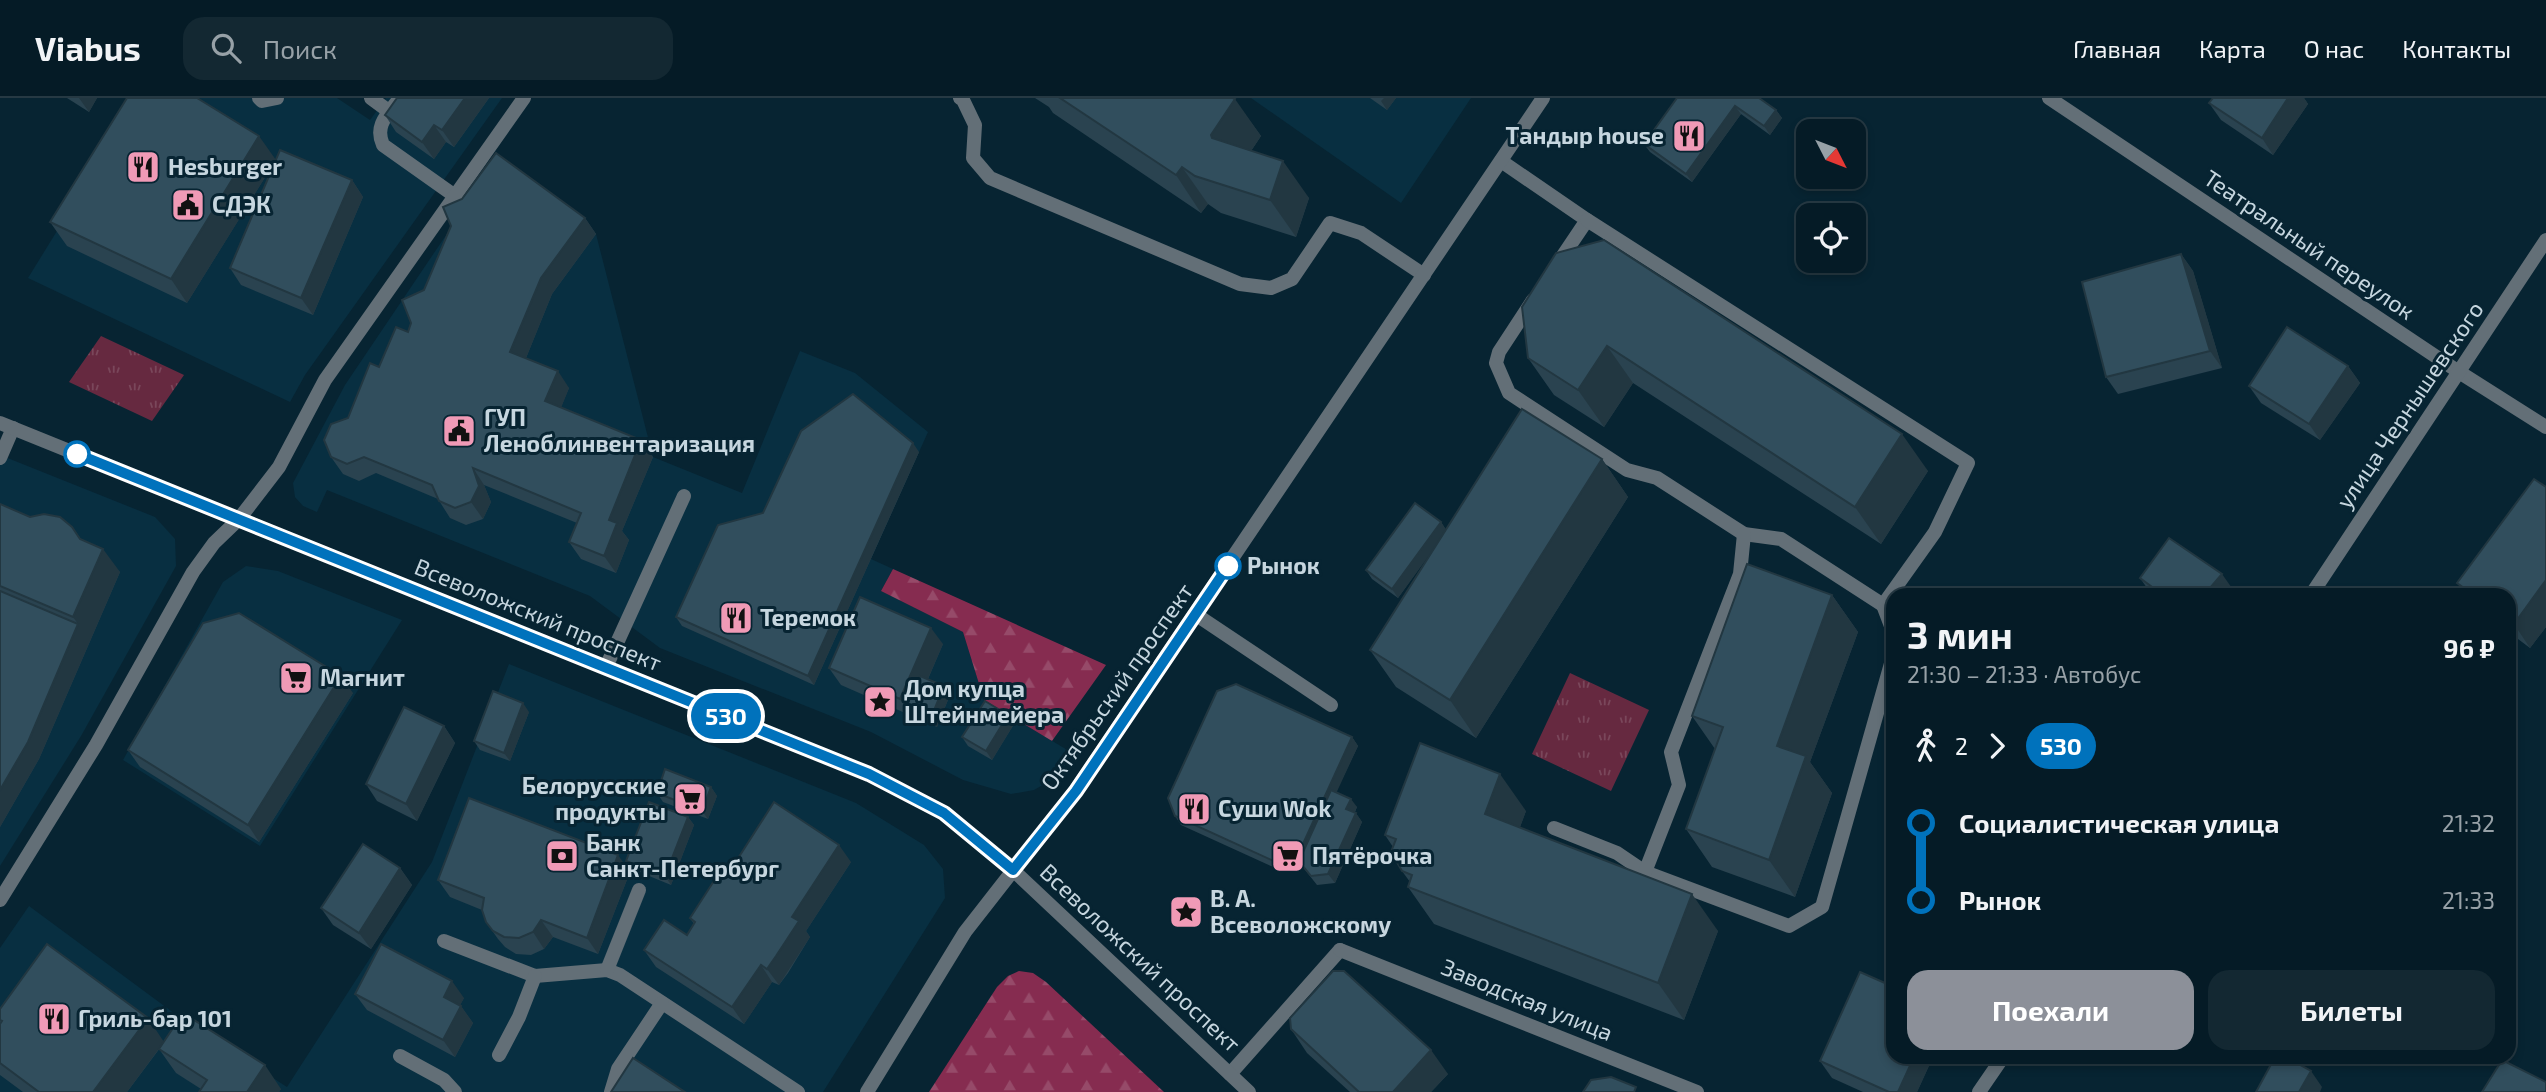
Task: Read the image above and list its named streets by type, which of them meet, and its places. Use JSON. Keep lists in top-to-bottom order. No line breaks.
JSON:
{"streets":{"street":["Театральный переулок","улица Чернышевского","Всеволожский проспект","Октябрьский проспект","Заводская улица"]},"crossings":[["Театральный переулок","улица Чернышевского"],["Всеволожский проспект","Октябрьский проспект"],["Всеволожский проспект","Заводская улица"]],"places":{"restaurant":["Тандыр house","Hesburger","Теремок","Суши Wok","Гриль-бар 101"],"public building":["СДЭК","ГУП Леноблинвентаризация"],"other":["Рынок"],"supermarket":["Магнит","Белорусские продукты","Пятёрочка"],"place":["Дом купца Штейнмейера","В. А. Всеволожскому"],"bank":["Банк Санкт-Петербург"]},"lines":["bus line 530"],"north":"bottom right","page":{"header":"Viabus","search":"Поиск","nav":["Главная","Карта","О нас","Контакты"],"on_map":"530","heading":["3 мин","21:30 – 21:33 · Автобус","96 ₽"],"legs":["2","530"],"list":[{"name":"Социалистическая улица","value":"21:32"},{"name":"Рынок","value":"21:33"}],"buttons":["Поехали","Билеты"]}}
